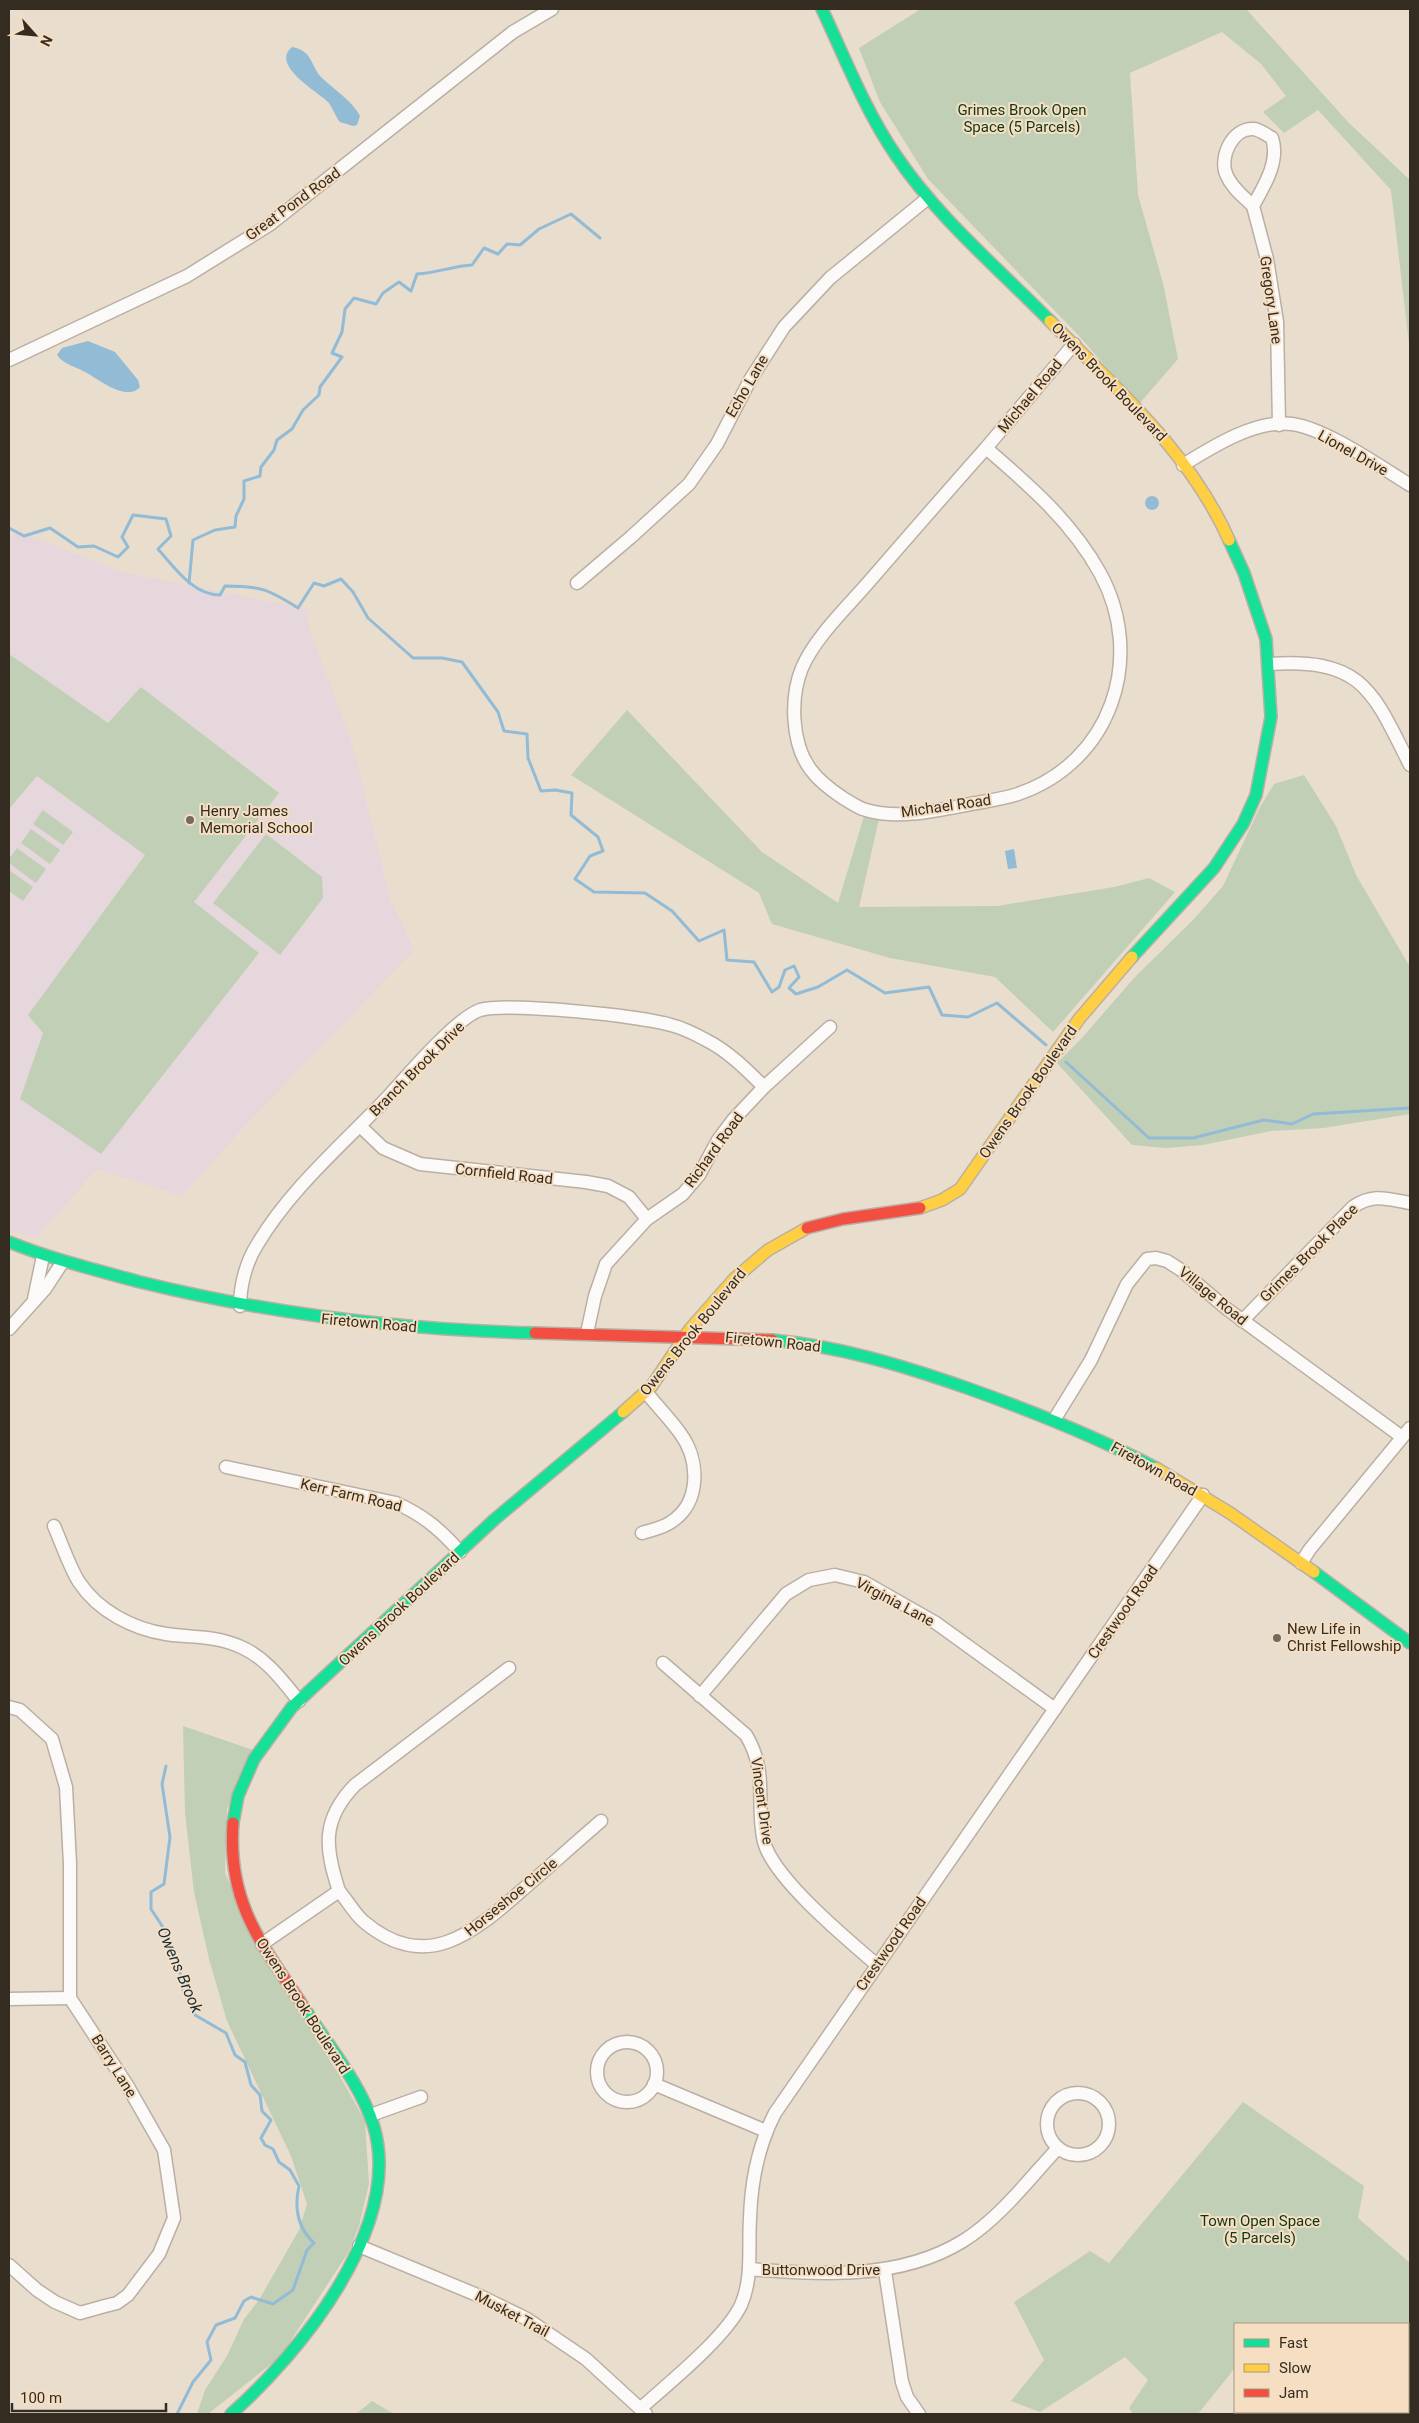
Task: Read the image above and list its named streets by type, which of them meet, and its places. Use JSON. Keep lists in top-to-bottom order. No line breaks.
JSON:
{"streets":{"street":["Great Pond Road","Gregory Lane","Owens Brook Boulevard","Echo Lane","Michael Road","Lionel Drive","Branch Brook Drive","Richard Road","Cornfield Road","Grimes Brook Place","Village Road","Firetown Road","Kerr Farm Road","Virginia Lane","Crestwood Road","Vincent Drive","Horseshoe Circle","Barry Lane","Buttonwood Drive","Musket Trail"]},"crossings":[["Gregory Lane","Lionel Drive"],["Owens Brook Boulevard","Echo Lane"],["Owens Brook Boulevard","Michael Road"],["Owens Brook Boulevard","Lionel Drive"],["Owens Brook Boulevard","Firetown Road"],["Owens Brook Boulevard","Kerr Farm Road"],["Owens Brook Boulevard","Musket Trail"],["Branch Brook Drive","Richard Road"],["Branch Brook Drive","Cornfield Road"],["Branch Brook Drive","Firetown Road"],["Richard Road","Cornfield Road"],["Richard Road","Firetown Road"],["Grimes Brook Place","Village Road"],["Village Road","Firetown Road"],["Firetown Road","Crestwood Road"],["Virginia Lane","Crestwood Road"],["Virginia Lane","Vincent Drive"],["Crestwood Road","Vincent Drive"],["Crestwood Road","Buttonwood Drive"],["Crestwood Road","Musket Trail"]],"water":["Owens Brook"],"parks":["Grimes Brook Open Space (5 Parcels)","Town Open Space (5 Parcels)"],"places":["Henry James Memorial School","New Life in Christ Fellowship"],"legend":["Fast","Slow","Jam"],"scale_bar":"100 m","north":"bottom right"}
